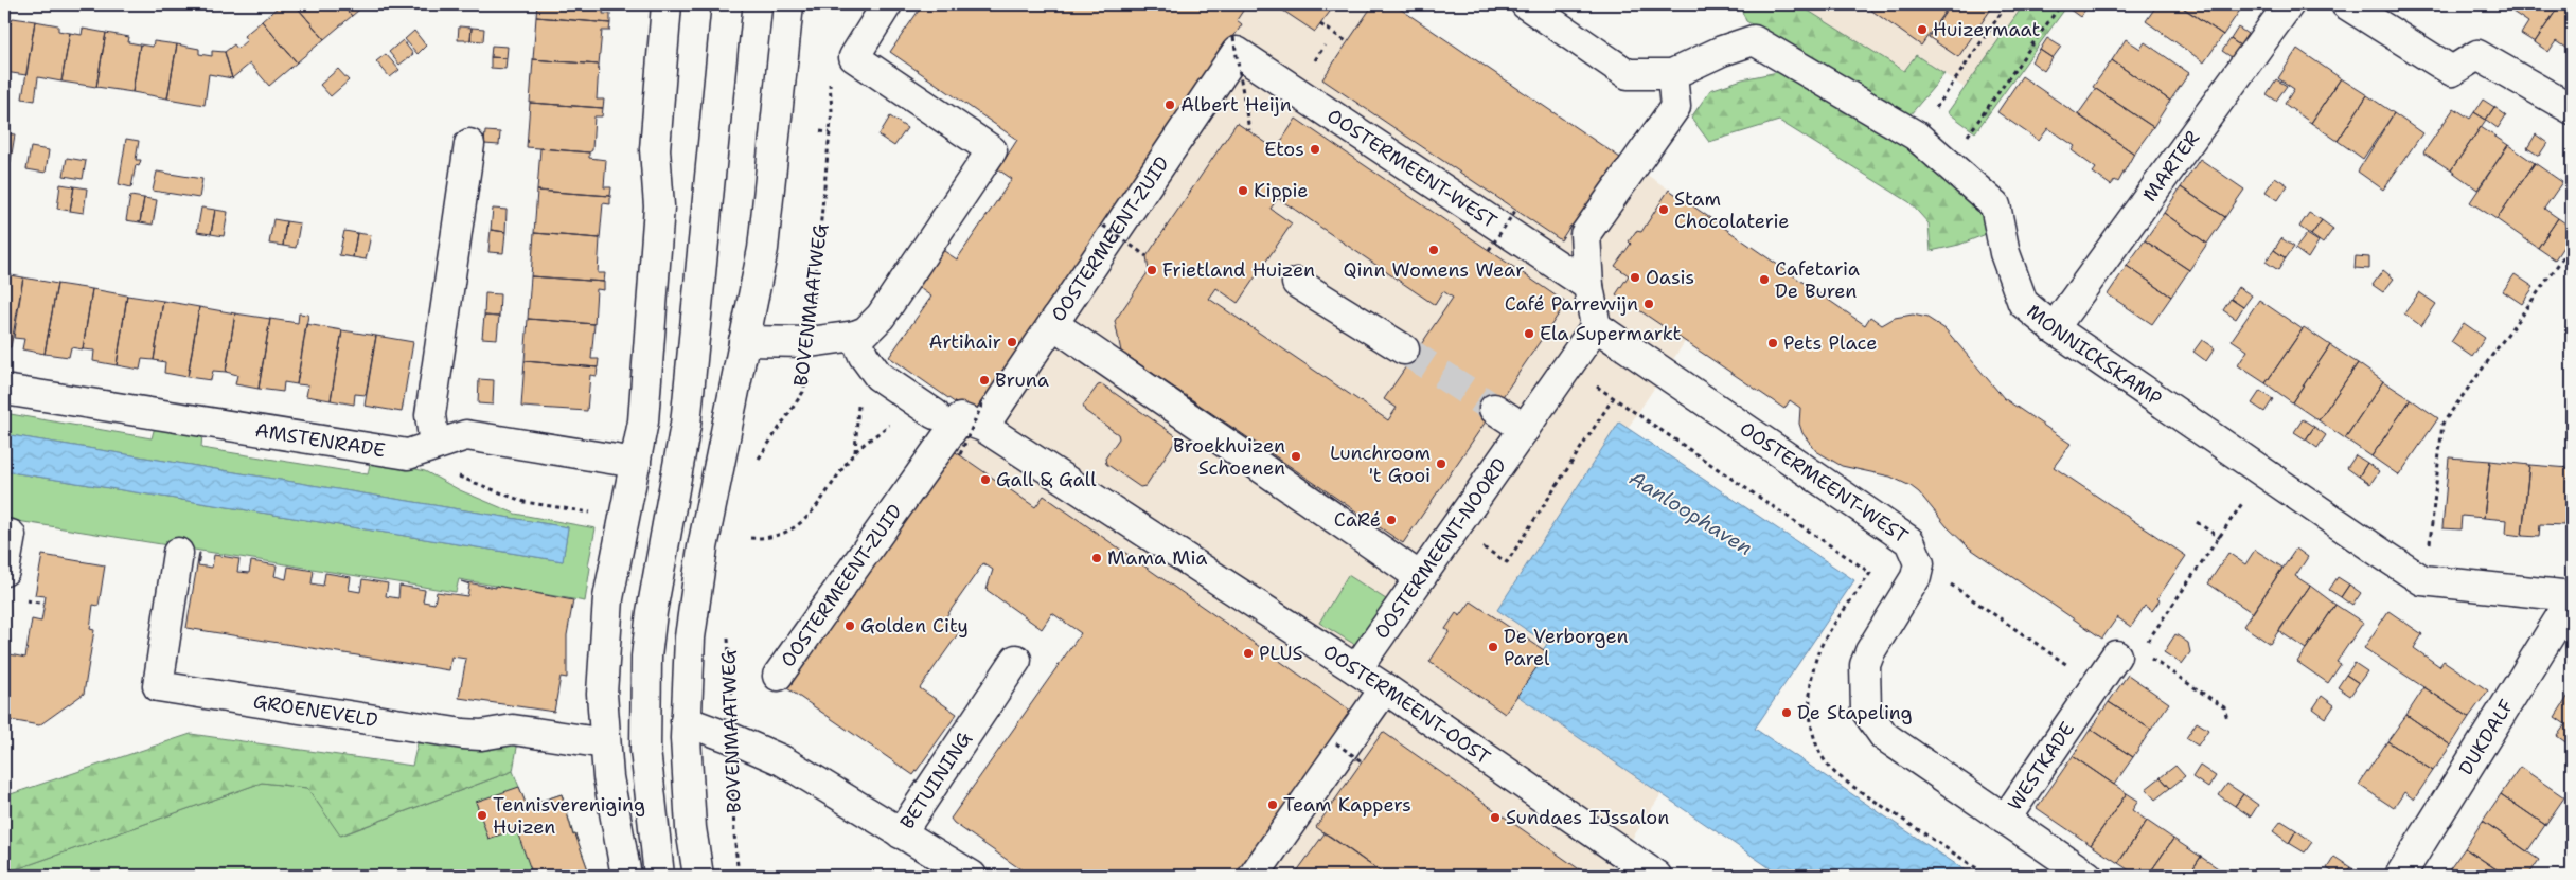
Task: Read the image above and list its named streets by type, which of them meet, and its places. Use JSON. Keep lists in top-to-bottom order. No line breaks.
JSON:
{"streets":{"street":["MARTER","OOSTERMEENT-WEST","OOSTERMEENT-ZUID","MONNICKSKAMP","AMSTENRADE","OOSTERMEENT-NOORD","OOSTERMEENT-OOST","GROENEVELD","DUKDALF","WESTKADE","BETUINING"],"path":["BOVENMAATWEG"]},"crossings":[["MARTER","MONNICKSKAMP"],["OOSTERMEENT-WEST","OOSTERMEENT-ZUID"],["OOSTERMEENT-WEST","OOSTERMEENT-NOORD"],["OOSTERMEENT-WEST","WESTKADE"],["OOSTERMEENT-ZUID","OOSTERMEENT-OOST"],["MONNICKSKAMP","DUKDALF"],["OOSTERMEENT-NOORD","OOSTERMEENT-OOST"]],"water":["Aanloophaven"],"places":["Huizermaat","Albert Heijn","Etos","Kippie","Stam Chocolaterie","Qinn Womens Wear","Frietland Huizen","Oasis","Cafetaria De Buren","Café Parrewijn","Ela Supermarkt","Artihair","Pets Place","Bruna","Broekhuizen Schoenen","Lunchroom 't Gooi","Gall & Gall","CaRé","Mama Mia","Golden City","De Verborgen Parel","PLUS","De Stapeling","Team Kappers","Tennisvereniging Huizen","Sundaes IJssalon"]}
